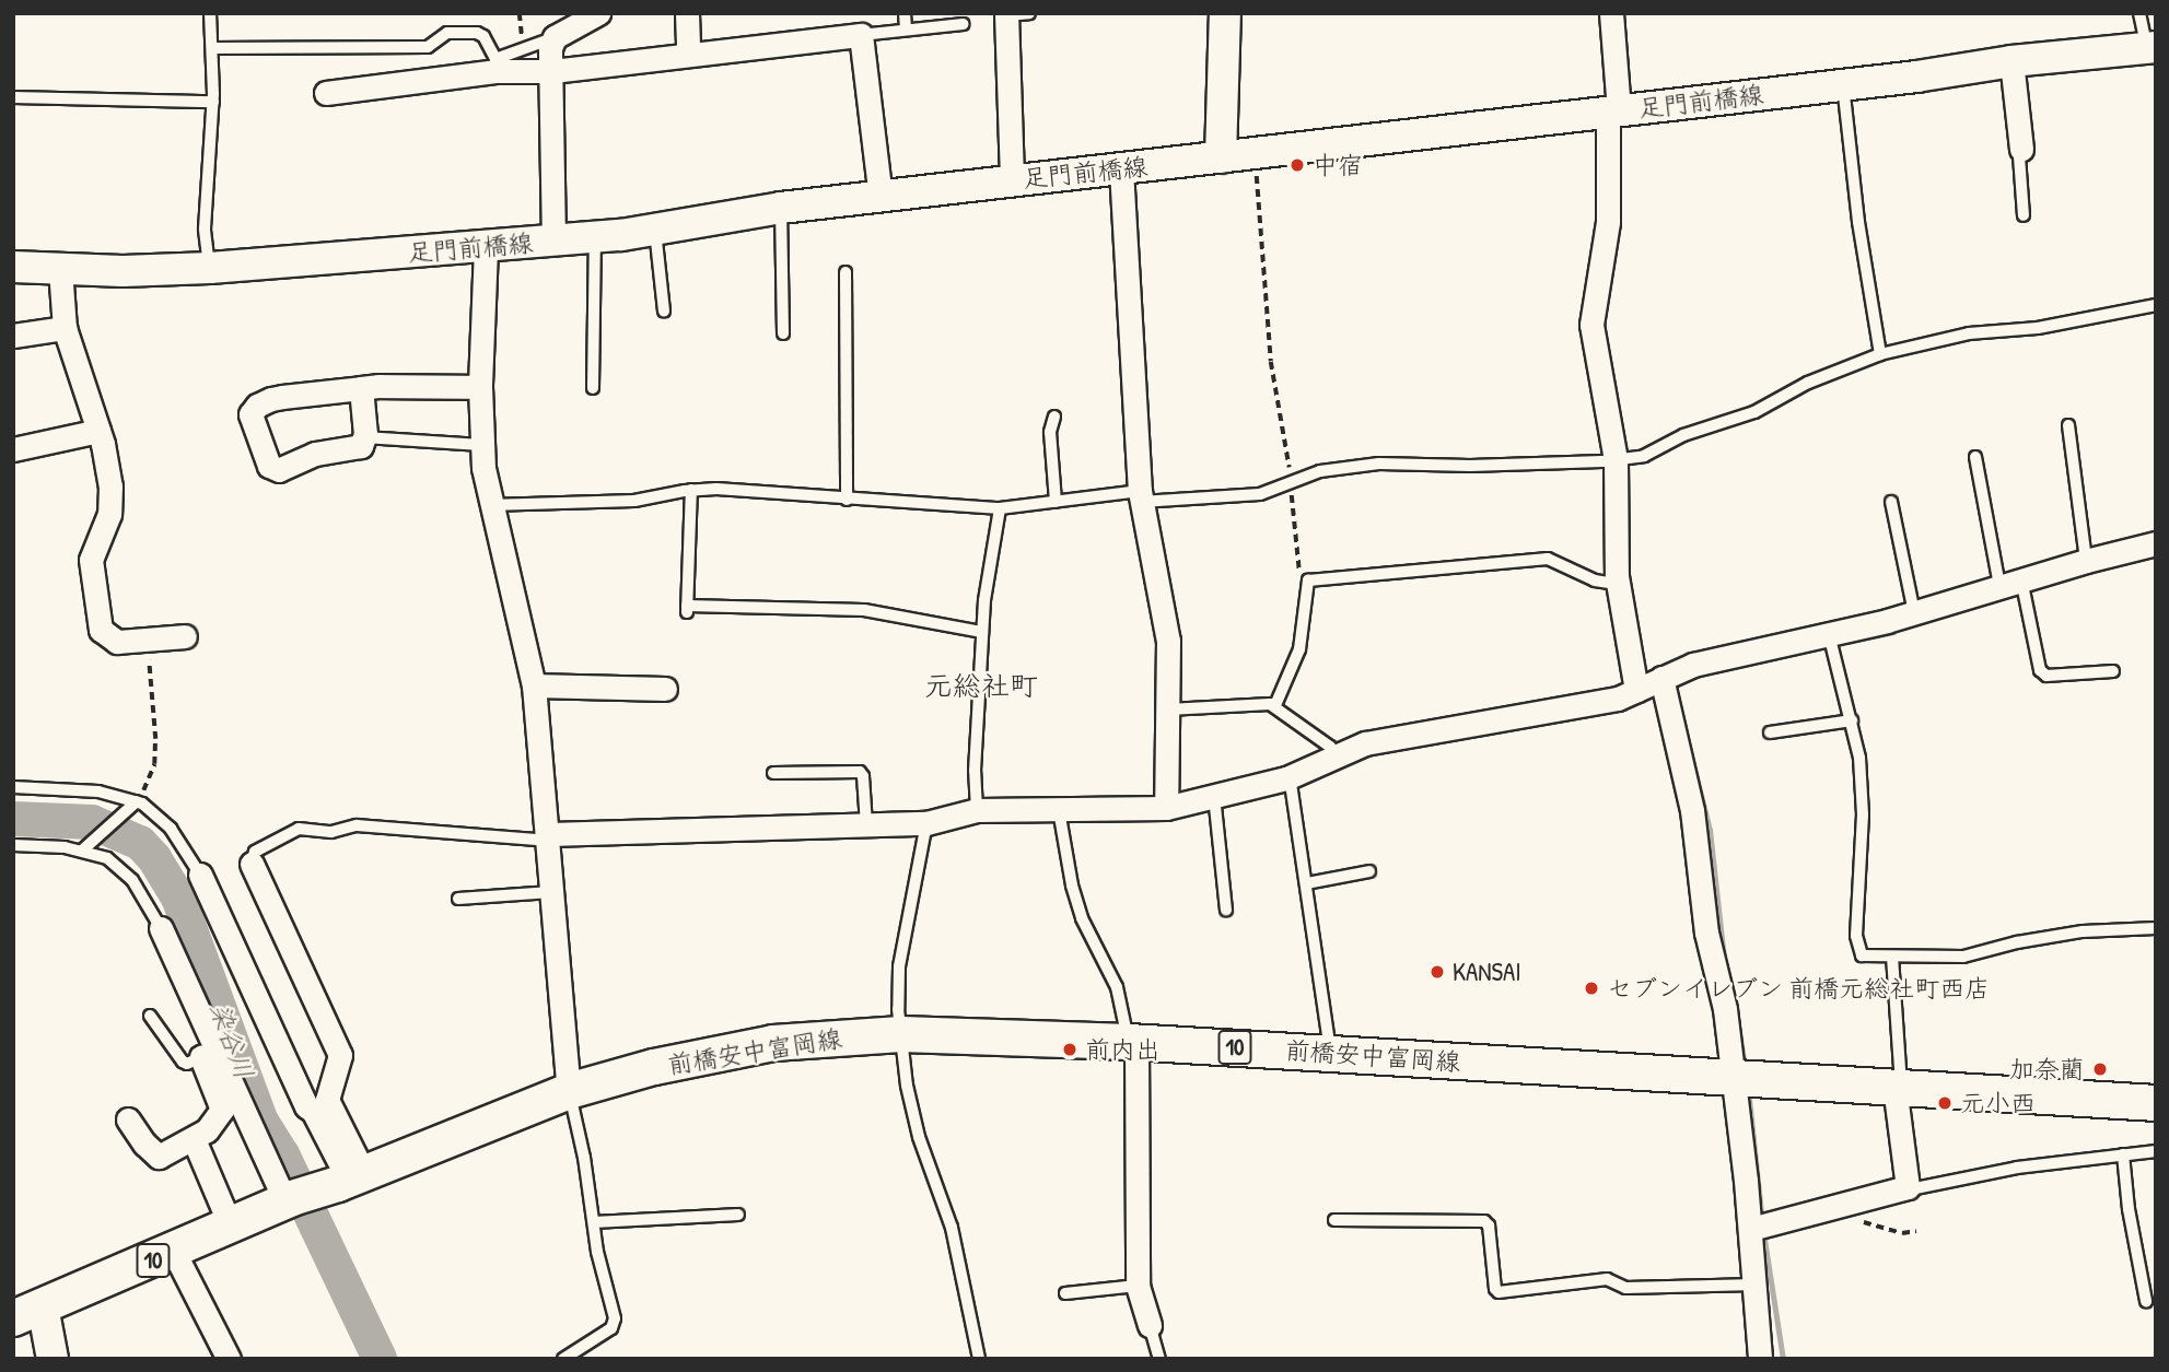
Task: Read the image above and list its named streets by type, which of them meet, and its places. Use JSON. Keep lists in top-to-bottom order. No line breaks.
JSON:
{"streets":{"main road":["足門前橋線","10","前橋安中富岡線"]},"crossings":[["10","前橋安中富岡線"]],"districts":["元総社町"],"water":["染谷川"],"places":["中宿","KANSAI","セブンイレブン 前橋元総社町西店","前内出","加奈藺","元小西"]}
